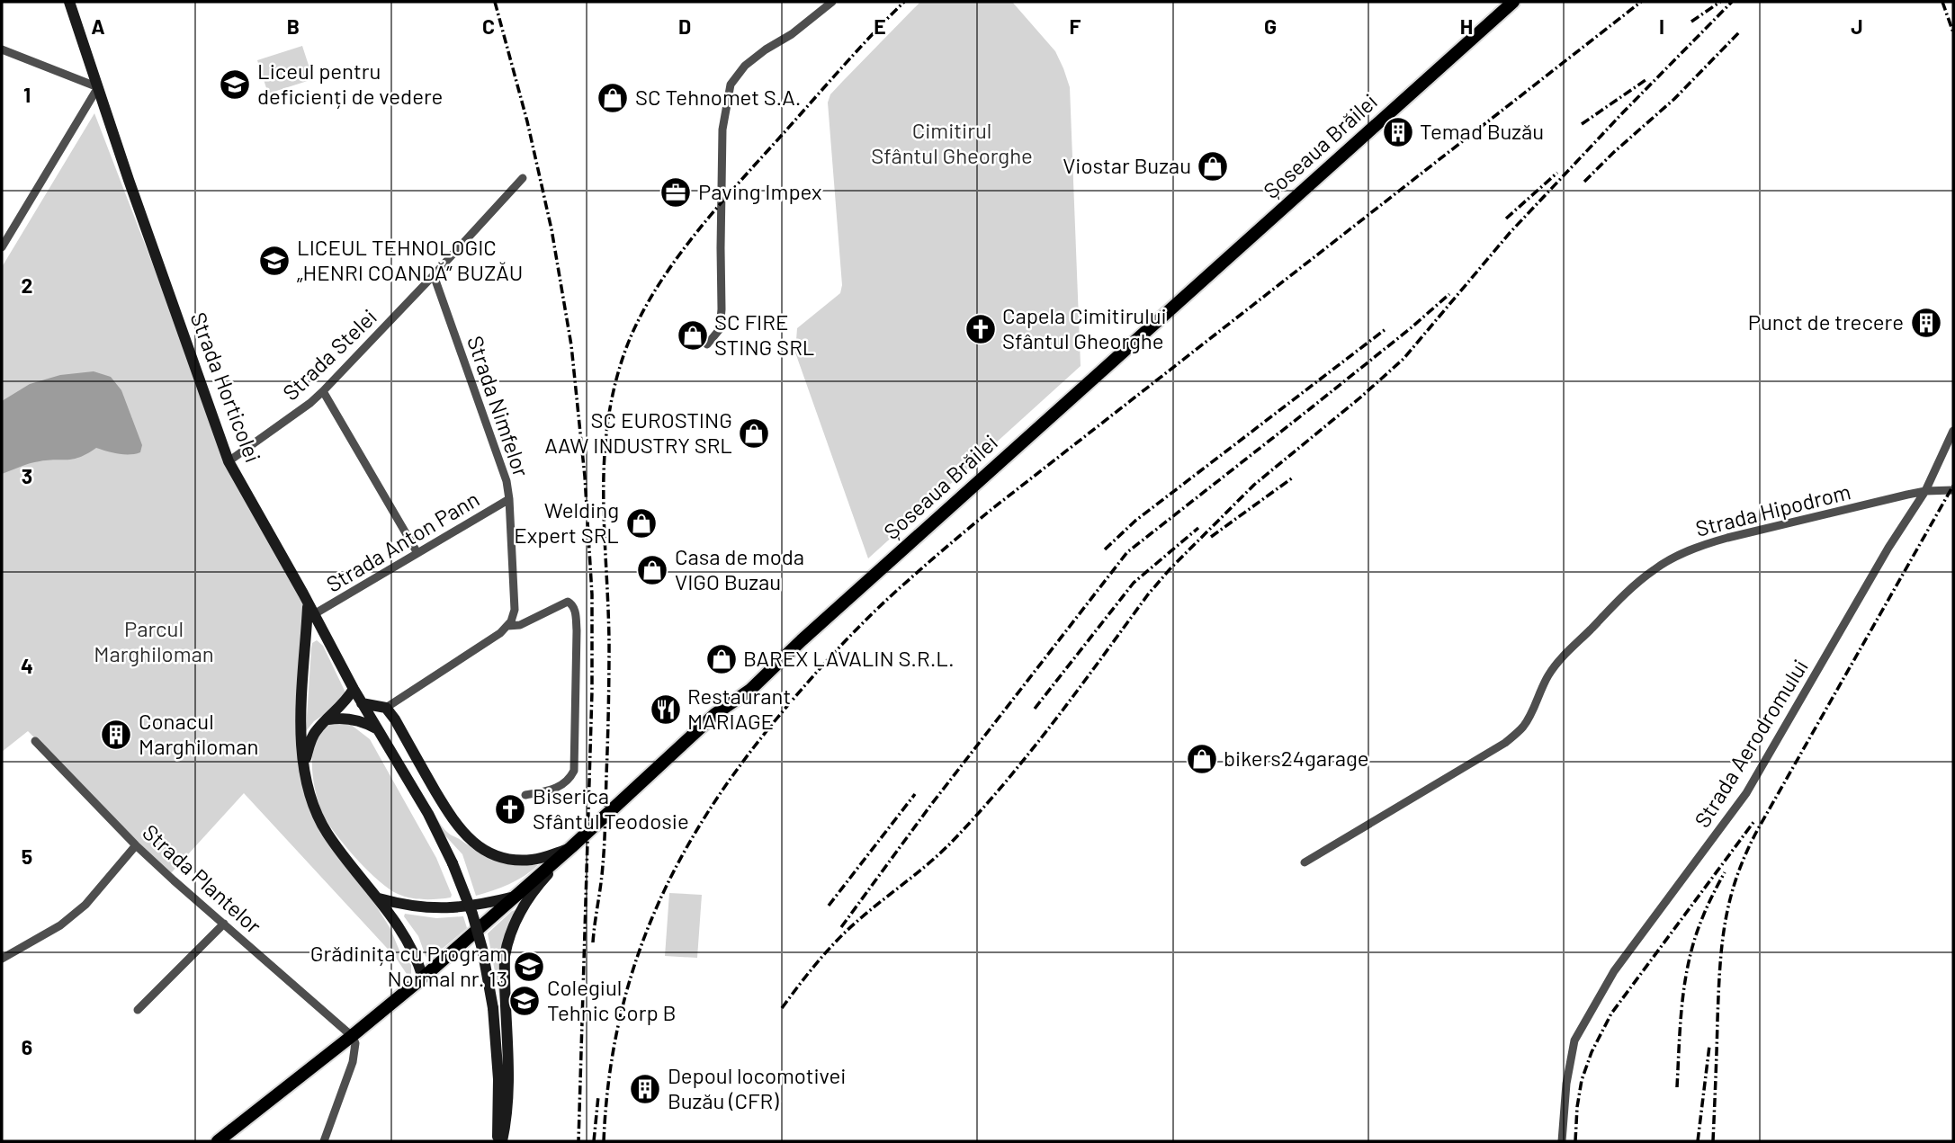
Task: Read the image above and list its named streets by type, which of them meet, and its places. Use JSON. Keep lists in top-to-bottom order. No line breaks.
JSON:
{"streets":{"main road":["Șoseaua Brăilei","Strada Horticolei"],"street":["Strada Stelei","Strada Nimfelor","Strada Hipodrom","Strada Anton Pann","Strada Aerodromului","Strada Plantelor"]},"crossings":[["Șoseaua Brăilei","Strada Plantelor"],["Strada Stelei","Strada Horticolei"],["Strada Stelei","Strada Nimfelor"],["Strada Horticolei","Strada Anton Pann"],["Strada Nimfelor","Strada Anton Pann"],["Strada Hipodrom","Strada Aerodromului"]],"parks":["Cimitirul Sfântul Gheorghe","Parcul Marghiloman"],"places":{"school or university":["Liceul pentru deficienți de vedere","LICEUL TEHNOLOGIC „HENRI COANDĂ” BUZĂU","Grădinița cu Program Normal nr. 13","Colegiul Tehnic Corp B"],"shop":["SC Tehnomet S.A.","Viostar Buzau","SC FIRE STING SRL","SC EUROSTING AAW INDUSTRY SRL","Welding Expert SRL","Casa de moda VIGO Buzau","BAREX LAVALIN S.R.L.","bikers24garage"],"building":["Temad Buzău","Punct de trecere","Conacul Marghiloman","Depoul locomotivei Buzău (CFR)"],"office":["Paving Impex"],"church":["Capela Cimitirului Sfântul Gheorghe","Biserica Sfântul Teodosie"],"restaurant":["Restaurant MARIAGE"]},"grid":{"columns":["A","B","C","D","E","F","G","H","I","J"],"rows":["1","2","3","4","5","6"]}}
